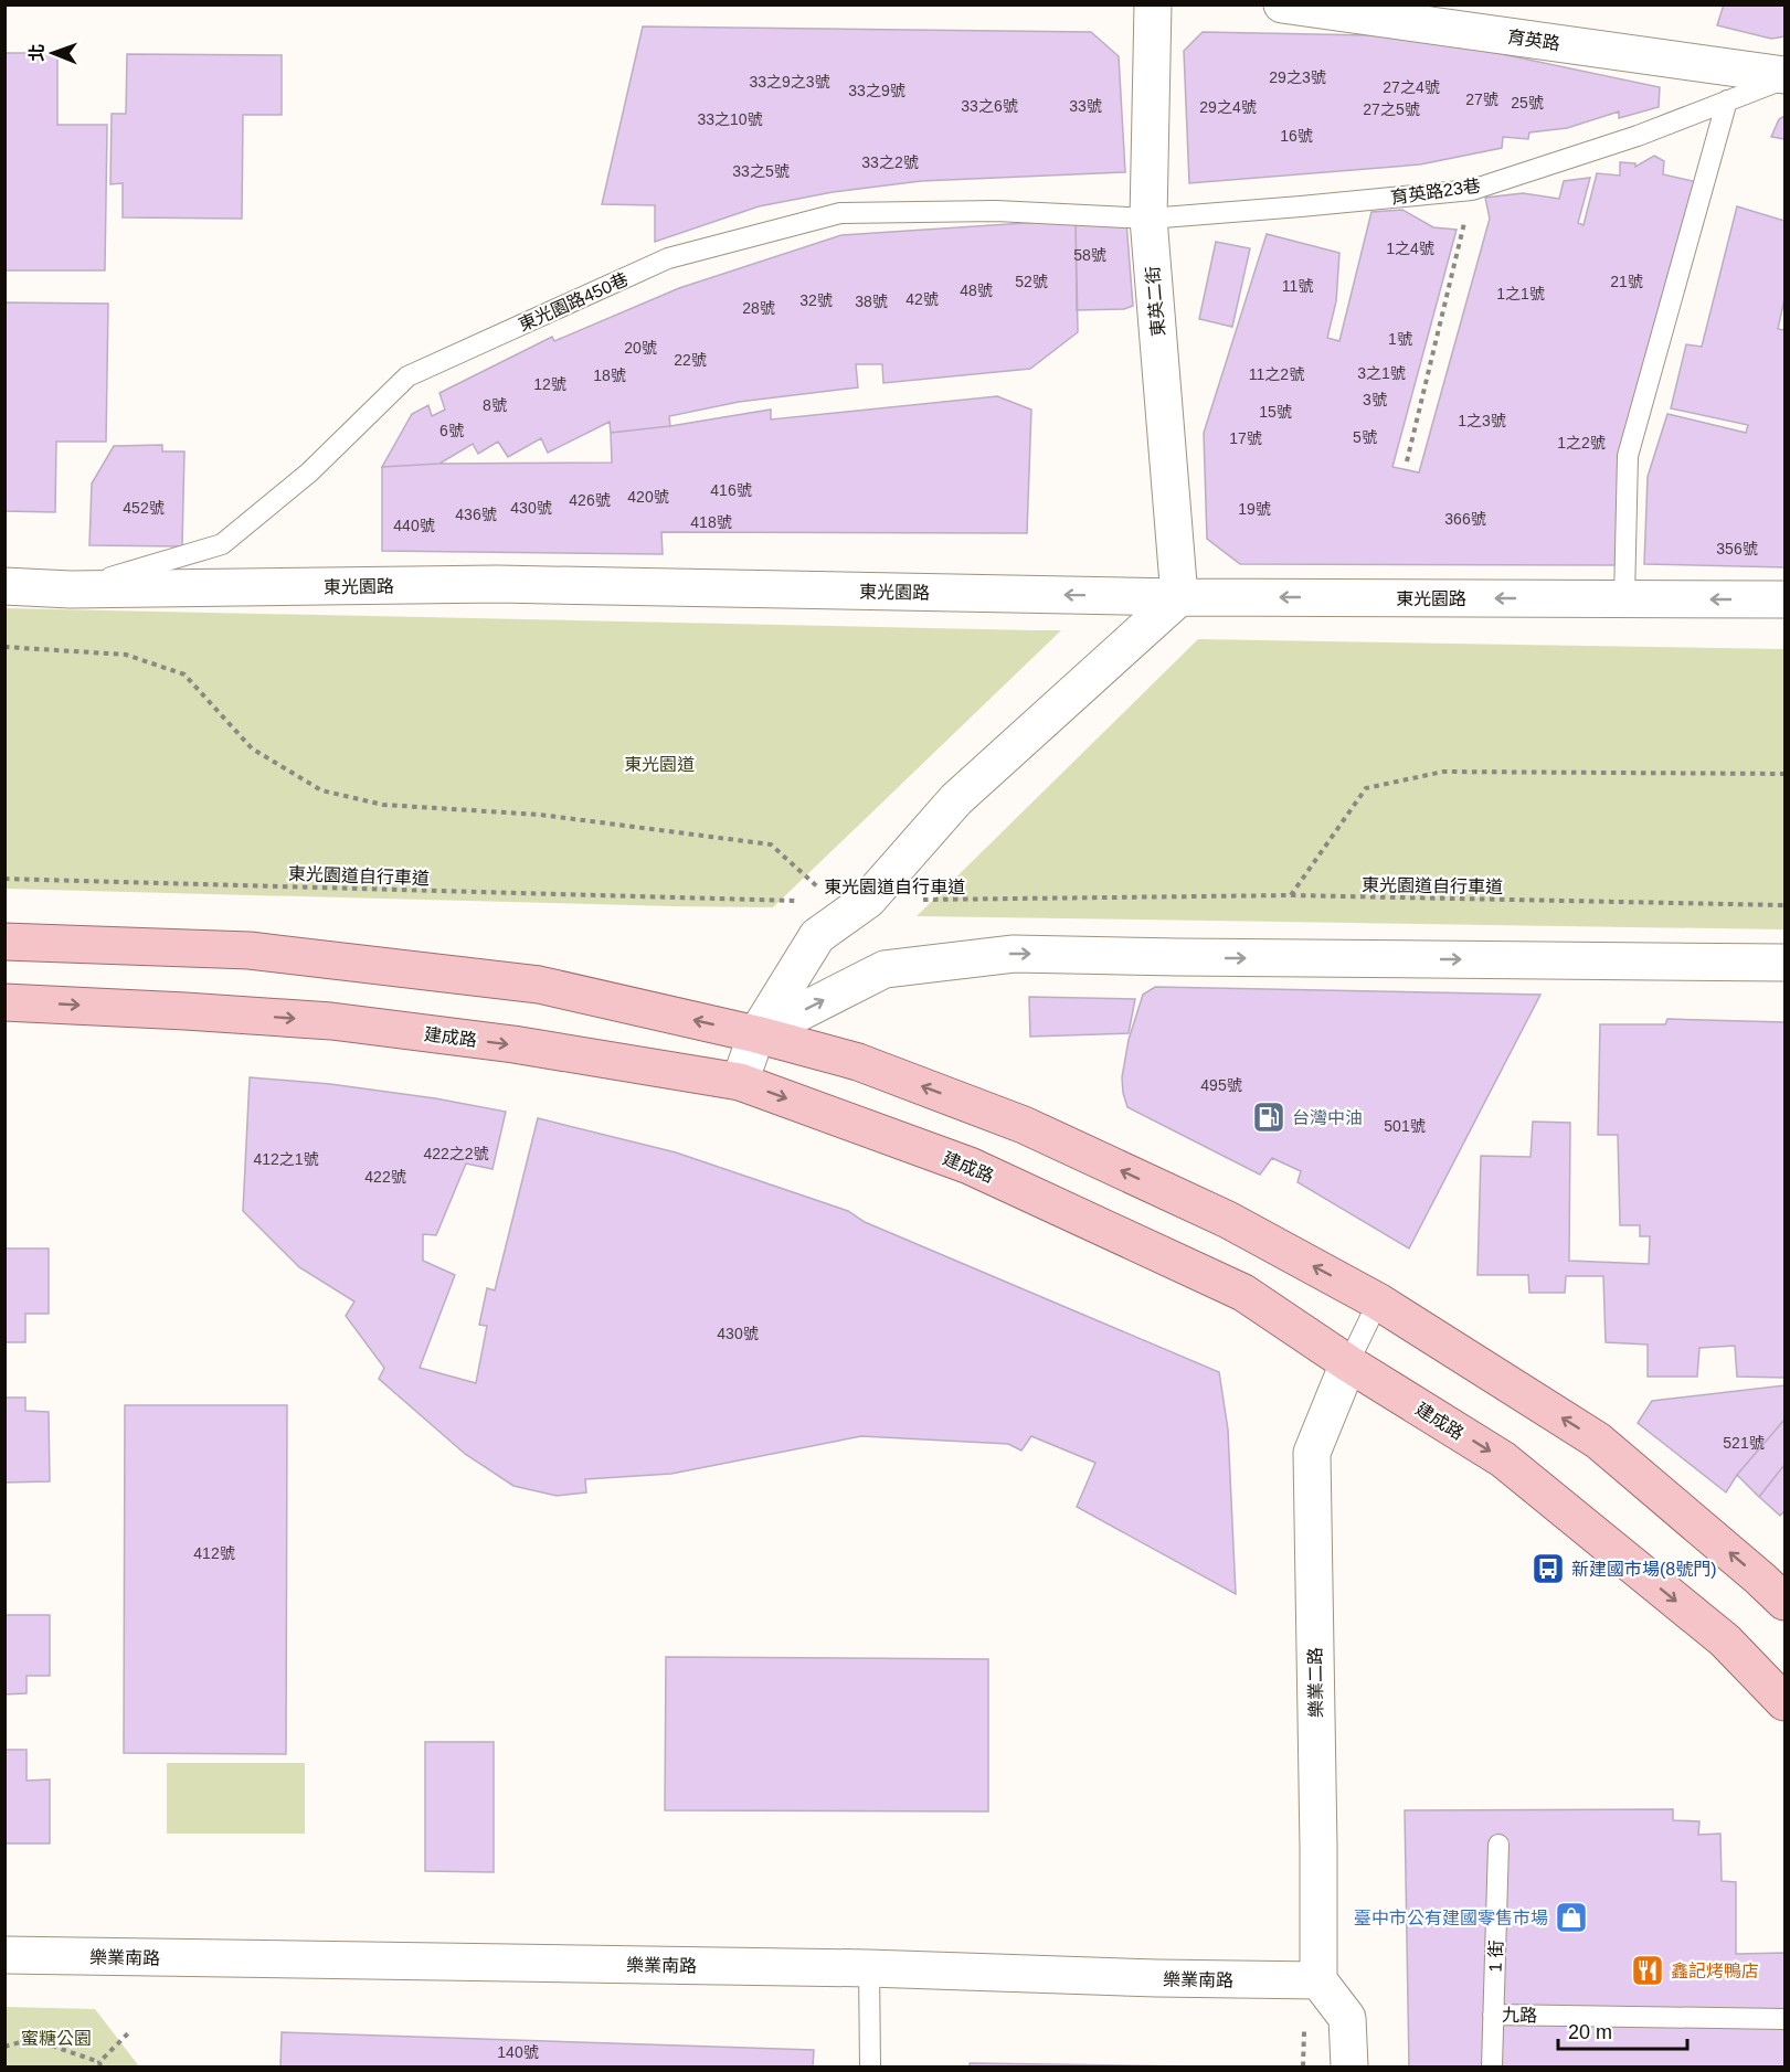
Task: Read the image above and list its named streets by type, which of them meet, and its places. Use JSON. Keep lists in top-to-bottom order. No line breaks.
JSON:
{"streets":{"main road":["建成路"],"street":["育英路","東英二街","東光園路","樂業二路","樂業南路"],"lane":["育英路23巷","東光園路450巷","1 街","九路"],"path":["東光園道自行車道"]},"crossings":[["育英路","育英路23巷"],["育英路23巷","東光園路450巷"],["育英路23巷","東英二街"],["東光園路450巷","東英二街"],["東光園路450巷","東光園路"],["東英二街","東光園路"],["建成路","樂業二路"],["樂業二路","樂業南路"],["1 街","九路"]],"one_way":["東光園路"],"parks":["東光園道","蜜糖公園"],"places":{"fuel station":["台灣中油"],"bus stop":["新建國市場(8號門)"],"shop":["臺中市公有建國零售市場"],"restaurant":["鑫記烤鴨店"]},"house_numbers":["29之3號","33之9之3號","27之4號","33之9號","27號","25號","33之6號","33號","29之4號","27之5號","33之10號","16號","33之2號","33之5號","1之4號","58號","52號","21號","11號","48號","1之1號","42號","32號","38號","28號","1號","20號","22號","3之1號","11之2號","18號","12號","3號","8號","15號","1之3號","6號","5號","17號","1之2號","416號","420號","426號","452號","430號","19號","436號","366號","418號","440號","356號","495號","501號","422之2號","412之1號","422號","430號","521號","412號","140號"],"scale_bar":"20 m","north":"left"}
